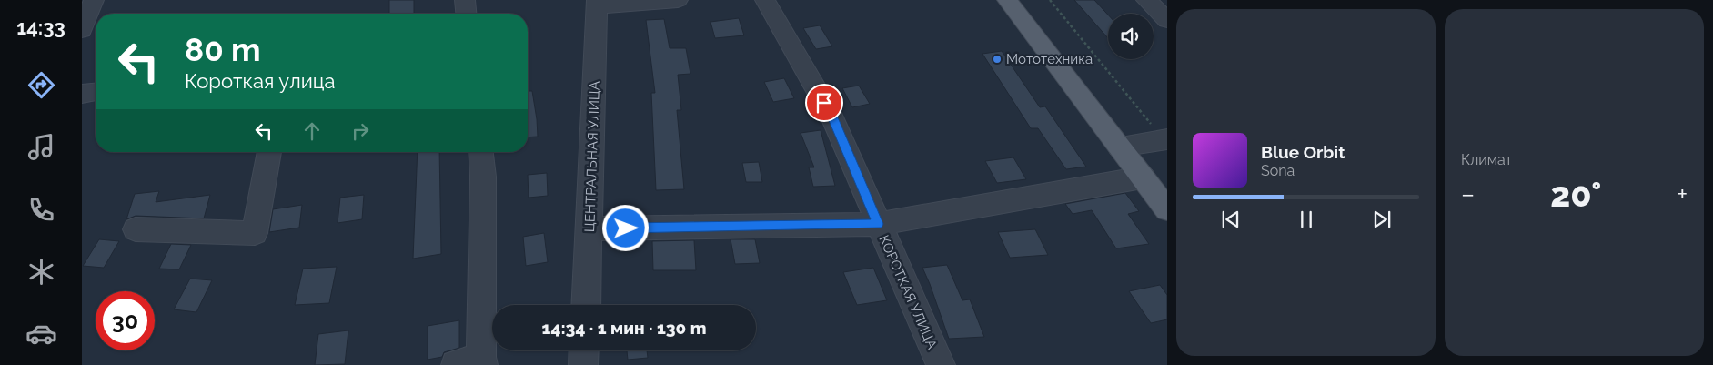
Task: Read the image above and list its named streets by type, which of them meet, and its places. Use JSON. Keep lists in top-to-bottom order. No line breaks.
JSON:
{"streets":{"street":["ЦЕНТРАЛЬНАЯ УЛИЦА","КОРОТКАЯ УЛИЦА"]},"places":["Мототехника"],"page":{"tabs":"14:33","tile":"Климат","turn":["80 m","Короткая улица"],"song":["Blue Orbit","Sona"],"heat":["−","20°","+"],"limit":"30","trip":"14:34 · 1 мин · 130 m"}}
